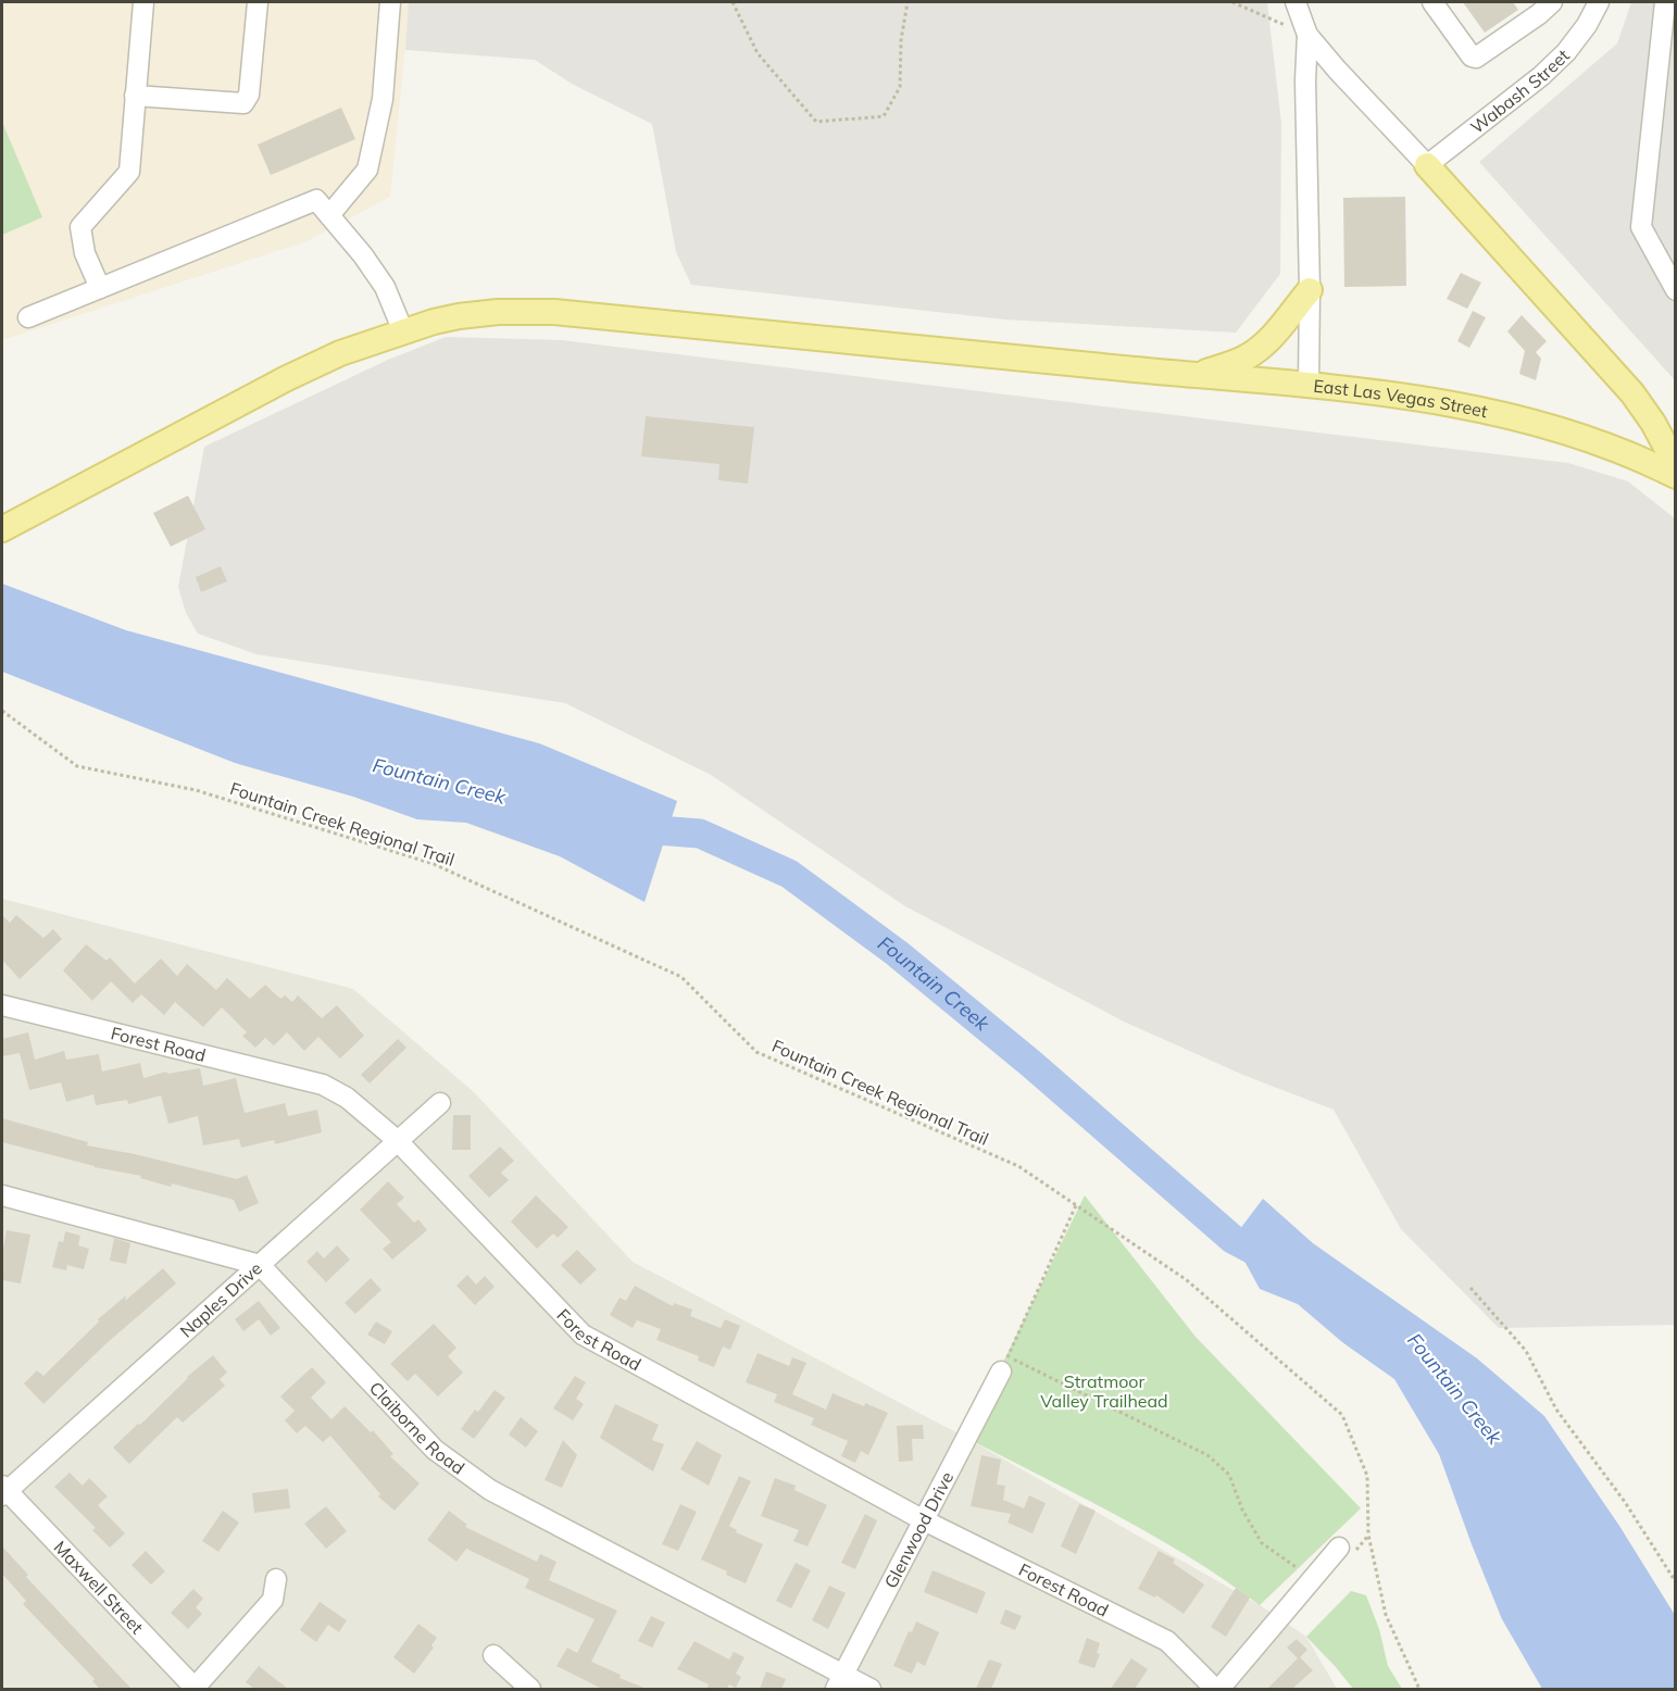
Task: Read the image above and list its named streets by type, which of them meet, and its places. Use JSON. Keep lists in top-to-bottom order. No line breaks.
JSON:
{"streets":{"main road":["East Las Vegas Street"],"street":["Wabash Street","Forest Road","Naples Drive","Claiborne Road","Glenwood Drive","Maxwell Street"],"path":["Fountain Creek Regional Trail"]},"crossings":[["Wabash Street","East Las Vegas Street"],["Forest Road","Naples Drive"],["Forest Road","Glenwood Drive"],["Naples Drive","Claiborne Road"],["Naples Drive","Maxwell Street"],["Claiborne Road","Glenwood Drive"]],"water":["Fountain Creek"],"parks":["Stratmoor Valley Trailhead"]}
